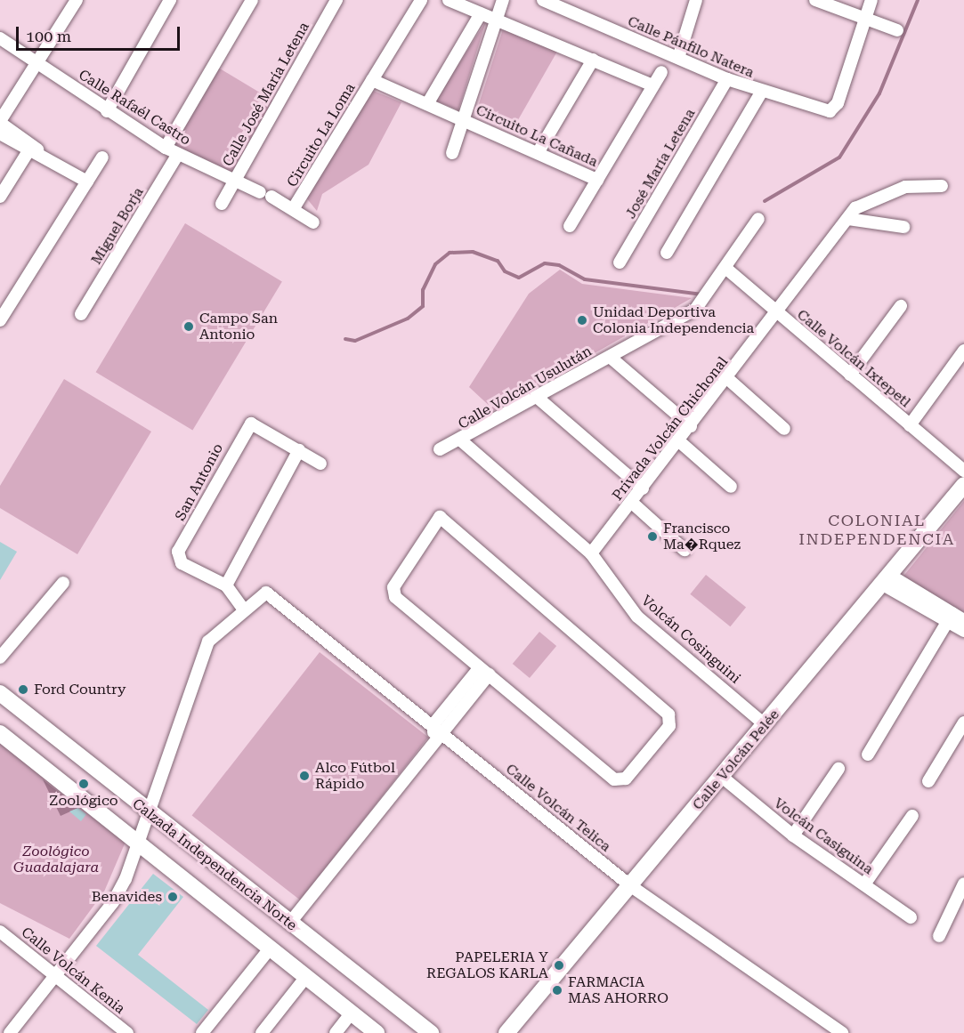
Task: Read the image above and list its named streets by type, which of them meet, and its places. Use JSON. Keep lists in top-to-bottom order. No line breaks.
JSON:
{"streets":{"street":["Calle Pánfilo Natera","Calle José María Letena","Calle Rafaél Castro","Circuito La Loma","Circuito La Cañada","José María Letena","Miguel Borja","Calle Volcán Ixtepetl","Calle Volcán Usulután","Privada Volcán Chichonal","San Antonio","Volcán Cosinguini","Calle Volcán Pelée","Calle Volcán Telica","Volcán Casiguina","Calzada Independencia Norte","Calle Volcán Kenia"]},"crossings":[["Calle Pánfilo Natera","José María Letena"],["Calle José María Letena","Calle Rafaél Castro"],["Calle Rafaél Castro","Circuito La Loma"],["Calle Rafaél Castro","Miguel Borja"],["Circuito La Loma","Circuito La Cañada"],["Calle Volcán Ixtepetl","Calle Volcán Usulután"],["Calle Volcán Ixtepetl","Privada Volcán Chichonal"],["Calle Volcán Usulután","Volcán Cosinguini"],["Privada Volcán Chichonal","Volcán Cosinguini"],["San Antonio","Calle Volcán Telica"],["Volcán Cosinguini","Calle Volcán Pelée"],["Calle Volcán Pelée","Calle Volcán Telica"],["Calle Volcán Pelée","Volcán Casiguina"]],"districts":["COLONIAL INDEPENDENCIA"],"parks":["Zoológico Guadalajara"],"places":["Unidad Deportiva Colonia Independencia","Campo San Antonio","Francisco Ma�Rquez","Ford Country","Alco Fútbol Rápido","Zoológico","Benavides","PAPELERIA Y REGALOS KARLA","FARMACIA MAS AHORRO"],"scale_bar":"100 m"}
